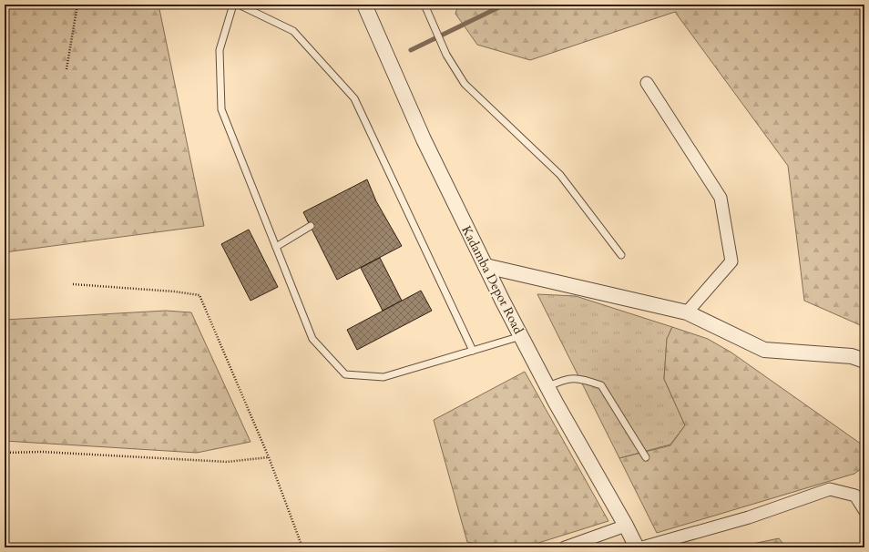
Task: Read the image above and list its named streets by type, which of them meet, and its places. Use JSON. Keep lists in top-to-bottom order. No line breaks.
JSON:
{"streets":{"street":["Kadamba Depot Road"]}}
